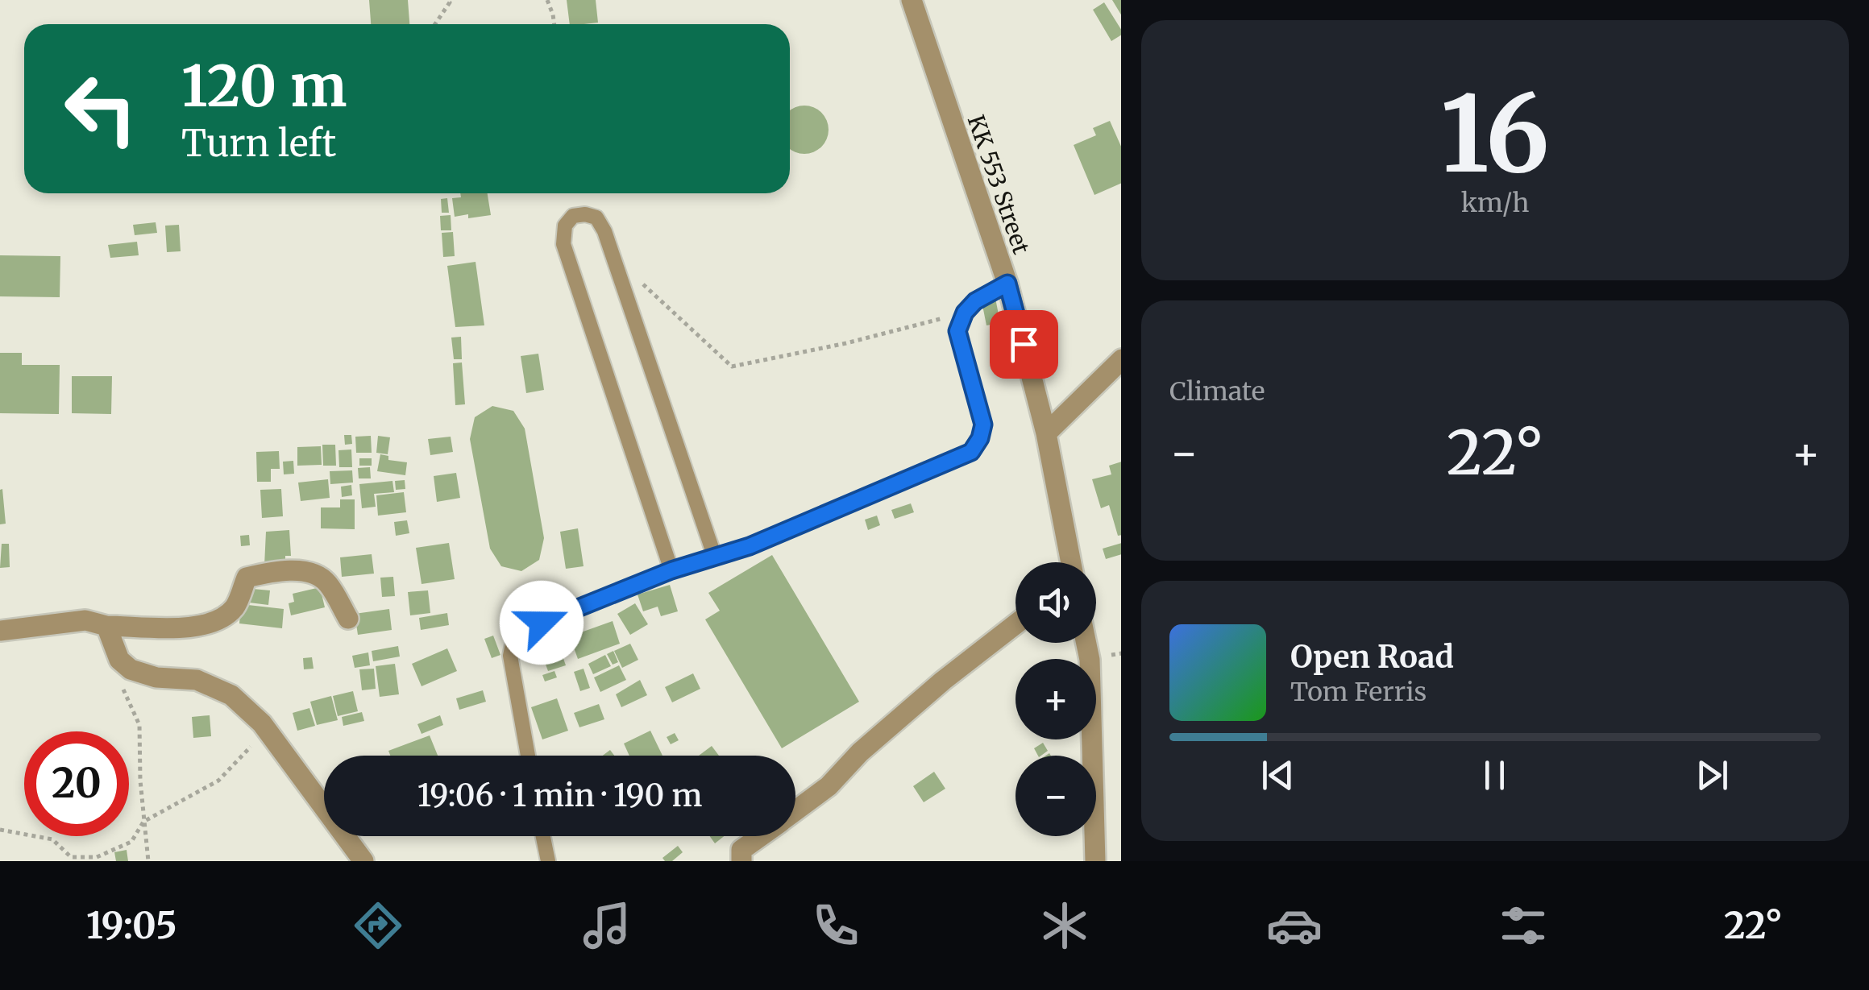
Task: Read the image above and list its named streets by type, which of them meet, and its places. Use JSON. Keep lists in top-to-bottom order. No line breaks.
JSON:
{"streets":{"street":["KK 553 Street"]},"page":{"tile":[["16","km/h"],"Climate"],"turn":["120 m","Turn left"],"heat":["−","22°","+"],"map_buttons":["+","−"],"song":["Open Road","Tom Ferris"],"limit":"20","trip":"19:06 · 1 min · 190 m","tabs":["19:05","22°"]}}
